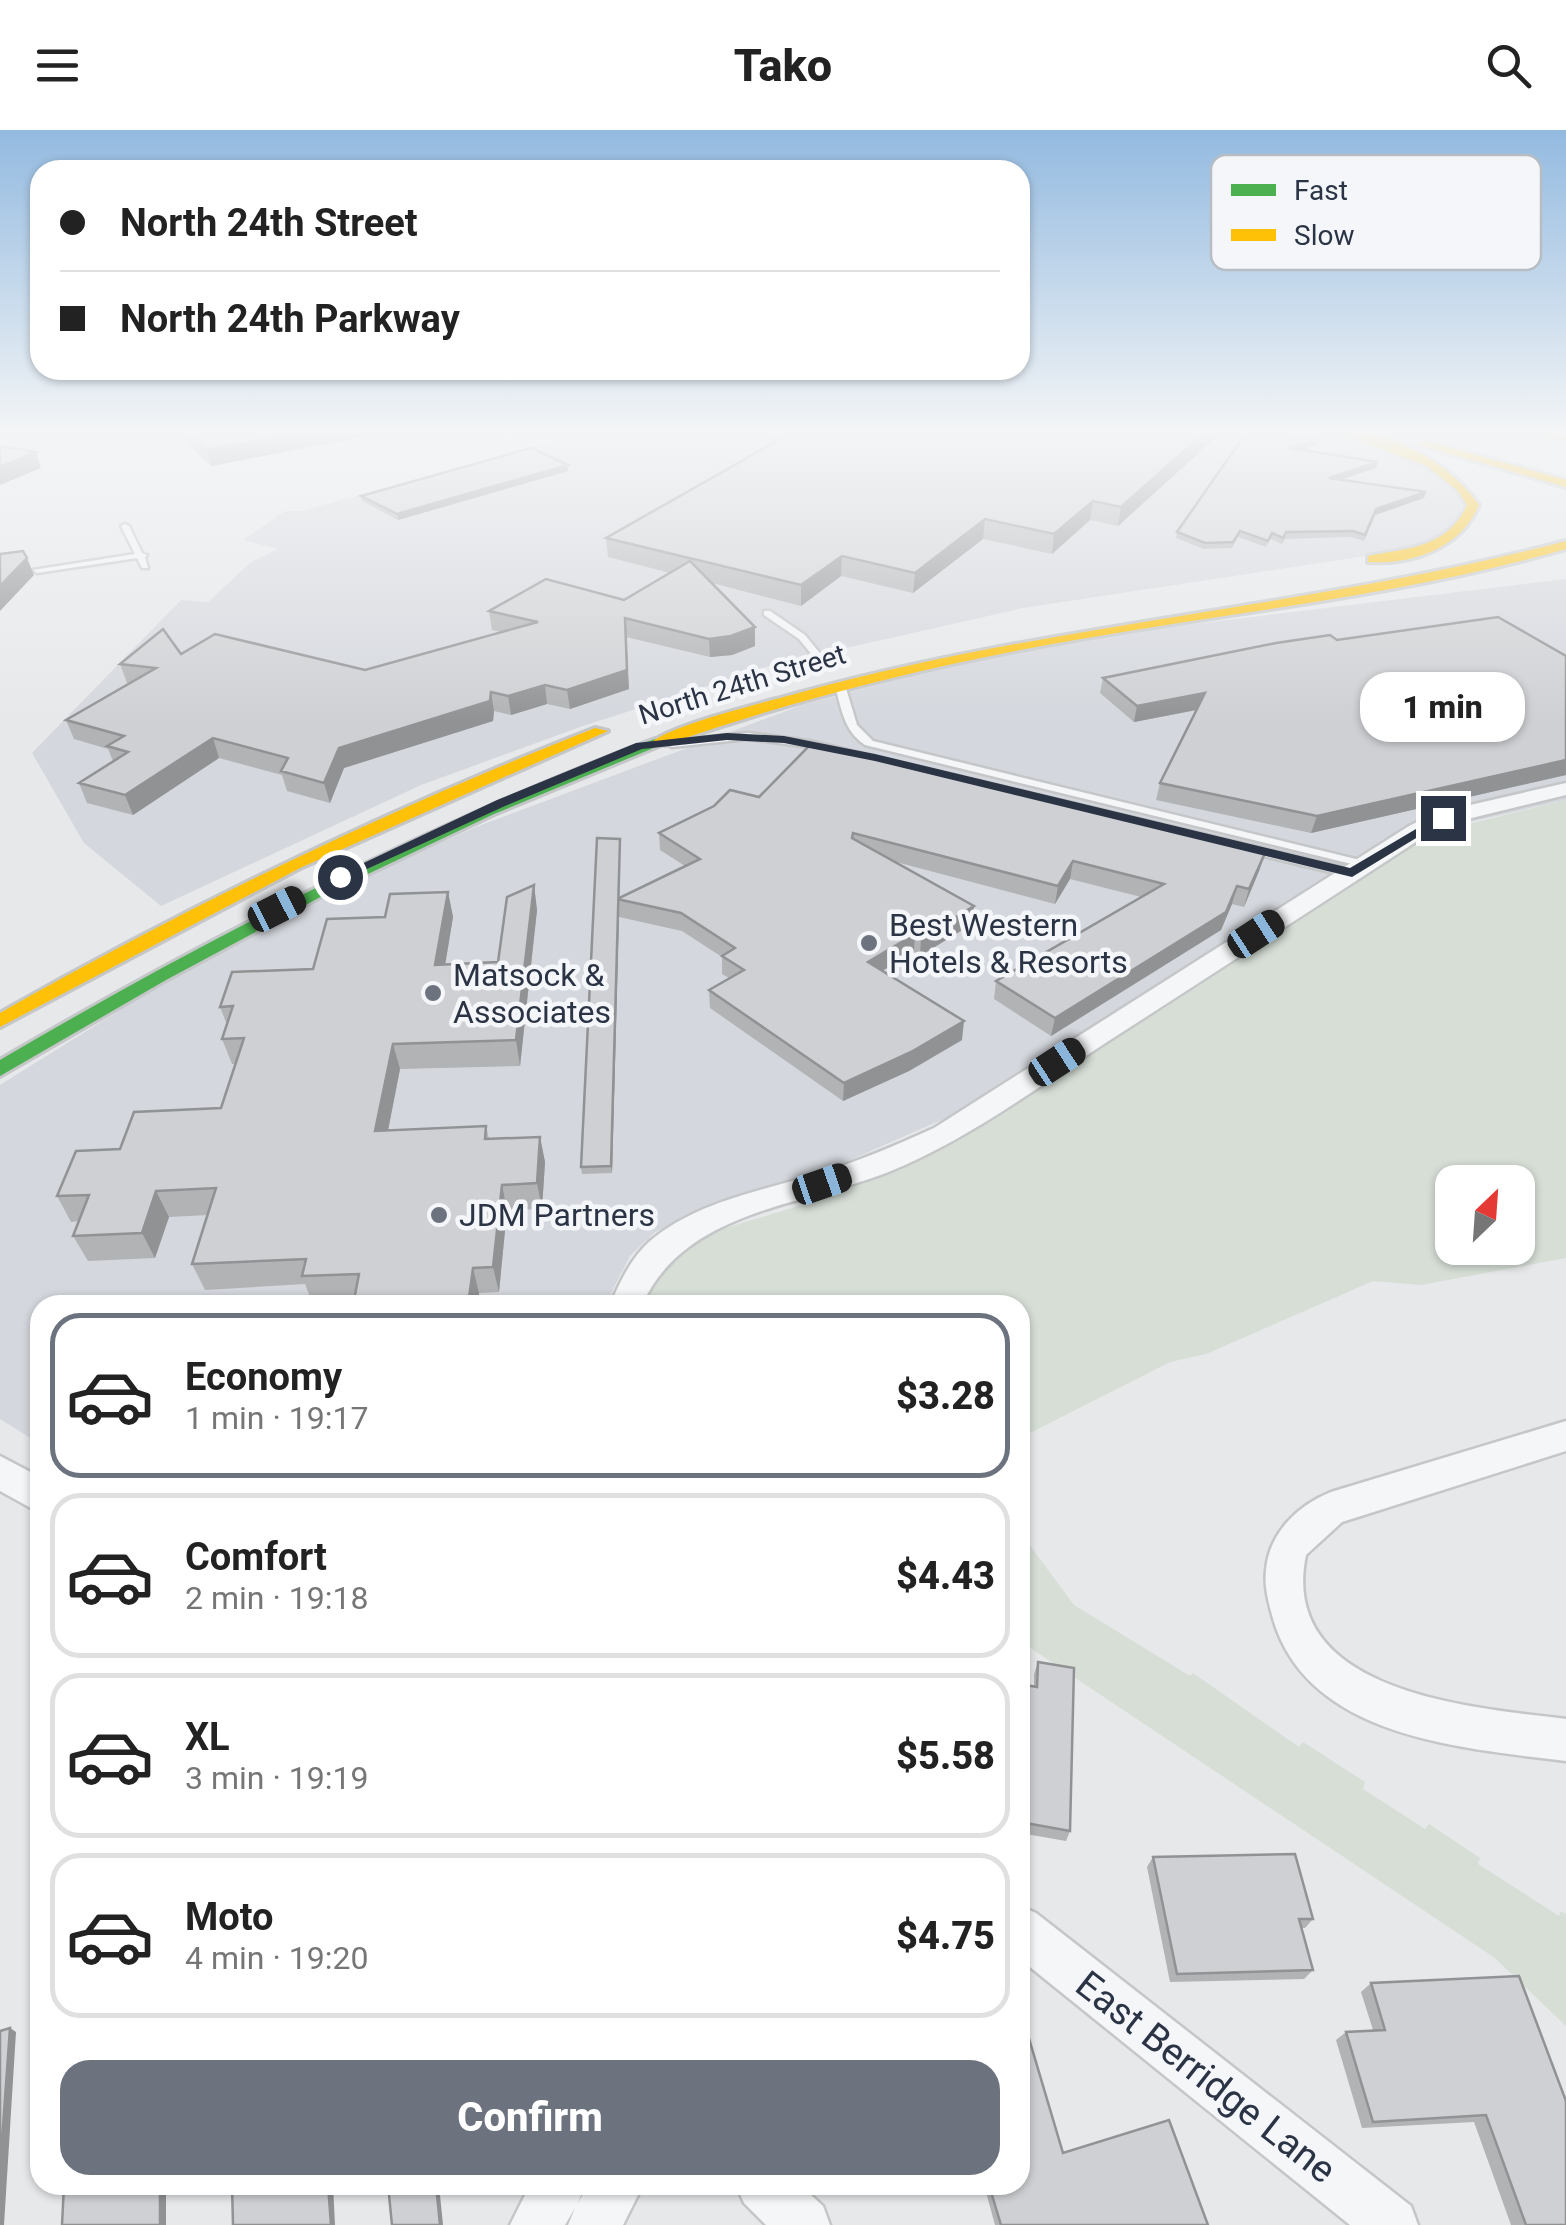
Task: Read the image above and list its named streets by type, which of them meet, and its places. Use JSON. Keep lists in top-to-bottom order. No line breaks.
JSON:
{"streets":{"main road":["North 24th Street"],"street":["East Berridge Lane"]},"places":["Best Western Hotels & Resorts","Matsock & Associates","JDM Partners"],"legend":["Fast","Slow"],"north":"top right","page":{"header":"Tako","banner":["North 24th Street","North 24th Parkway"],"bubble":"1 min","list":[{"name":"Economy","note":"1 min · 19:17","value":"$3.28"},{"name":"Comfort","note":"2 min · 19:18","value":"$4.43"},{"name":"XL","note":"3 min · 19:19","value":"$5.58"},{"name":"Moto","note":"4 min · 19:20","value":"$4.75"}],"buttons":"Confirm"}}
